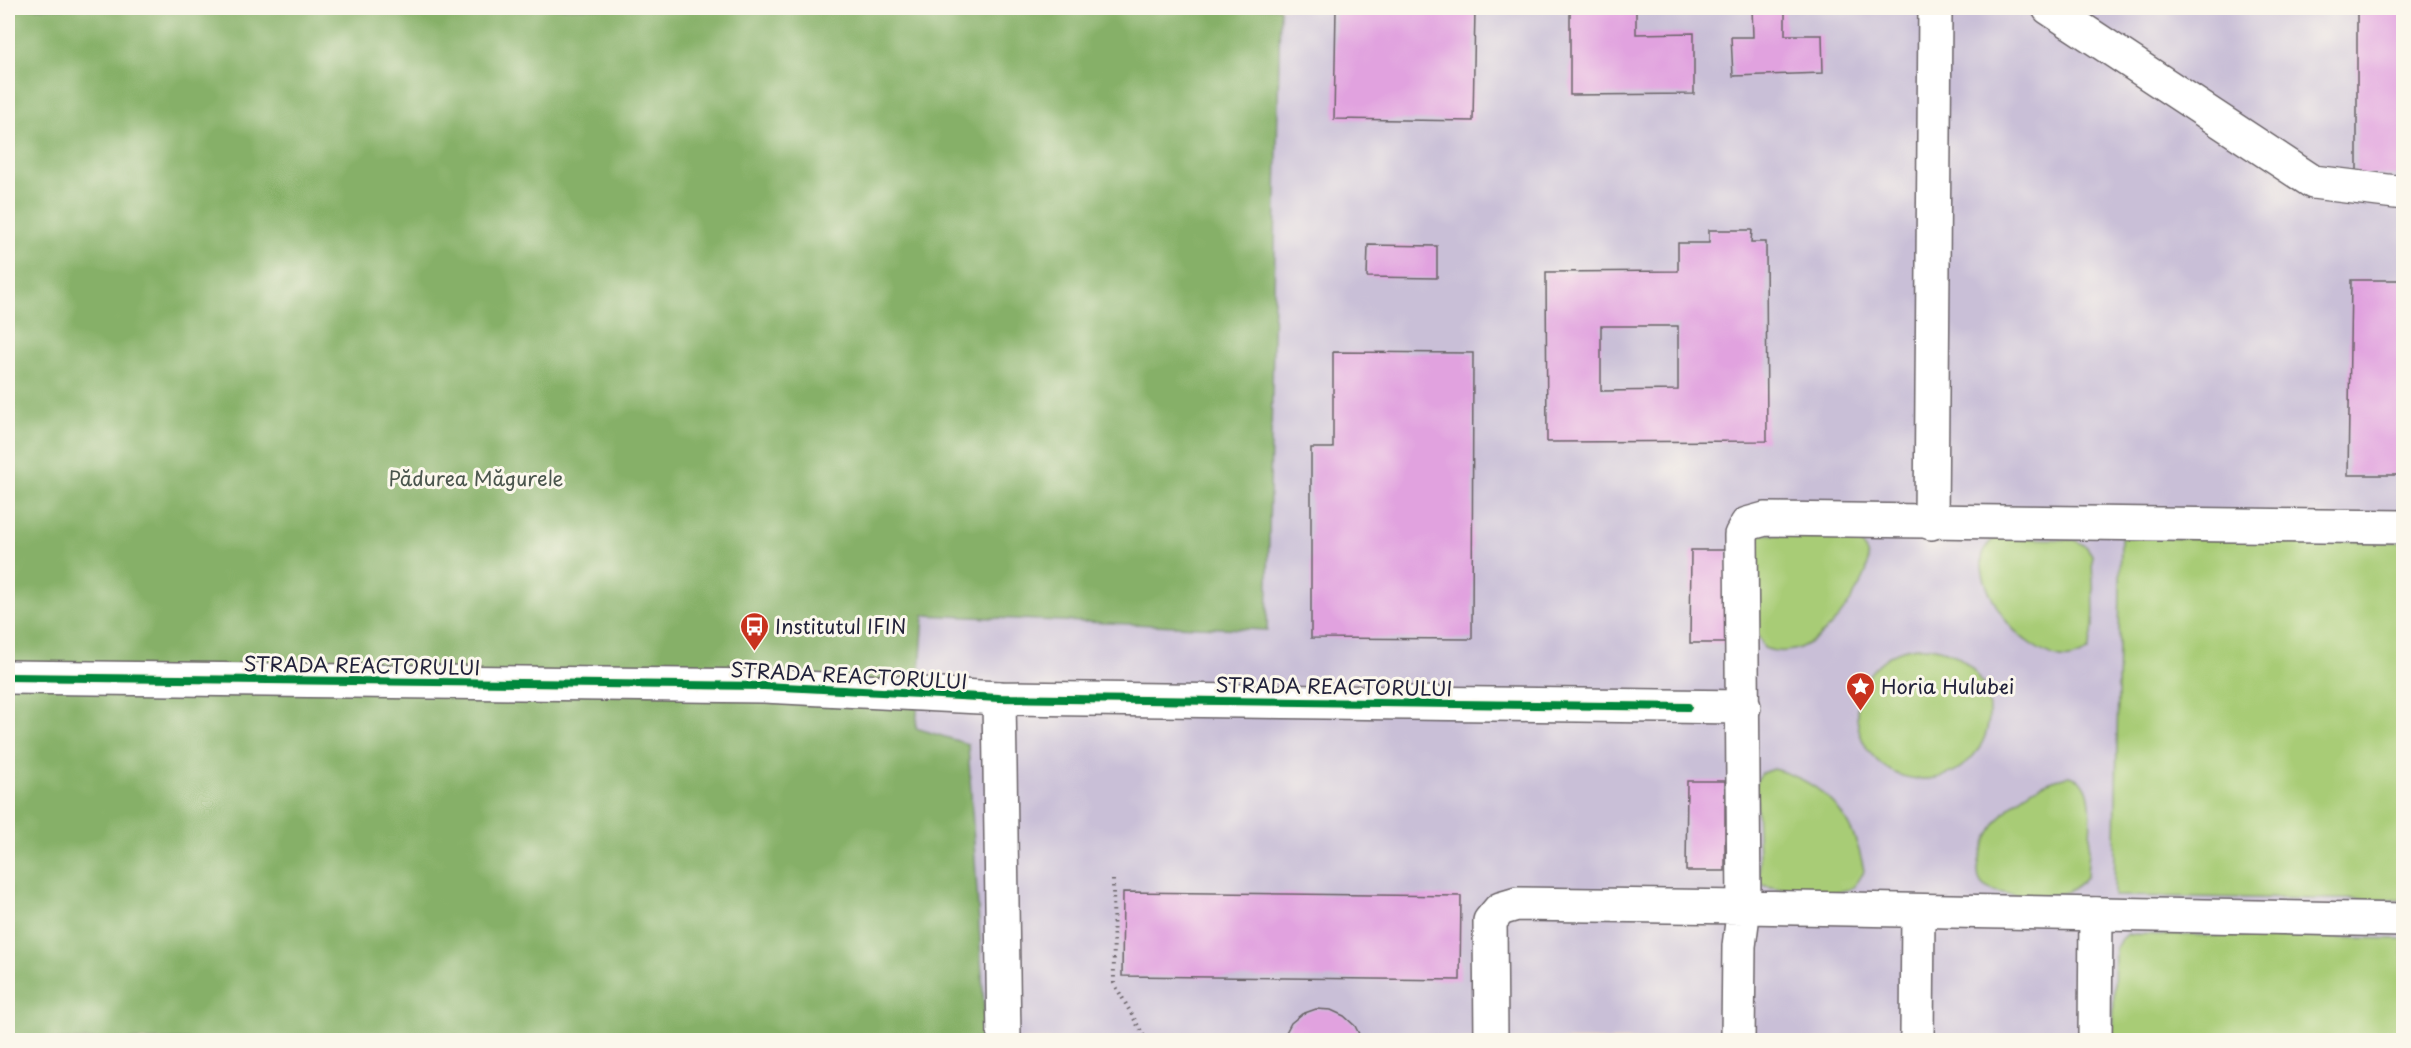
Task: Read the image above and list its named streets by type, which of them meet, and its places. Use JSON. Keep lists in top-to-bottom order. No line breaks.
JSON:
{"streets":{"street":["STRADA REACTORULUI"]},"parks":["Pădurea Măgurele"],"places":{"bus stop":["Institutul IFIN"],"place":["Horia Hulubei"]}}
